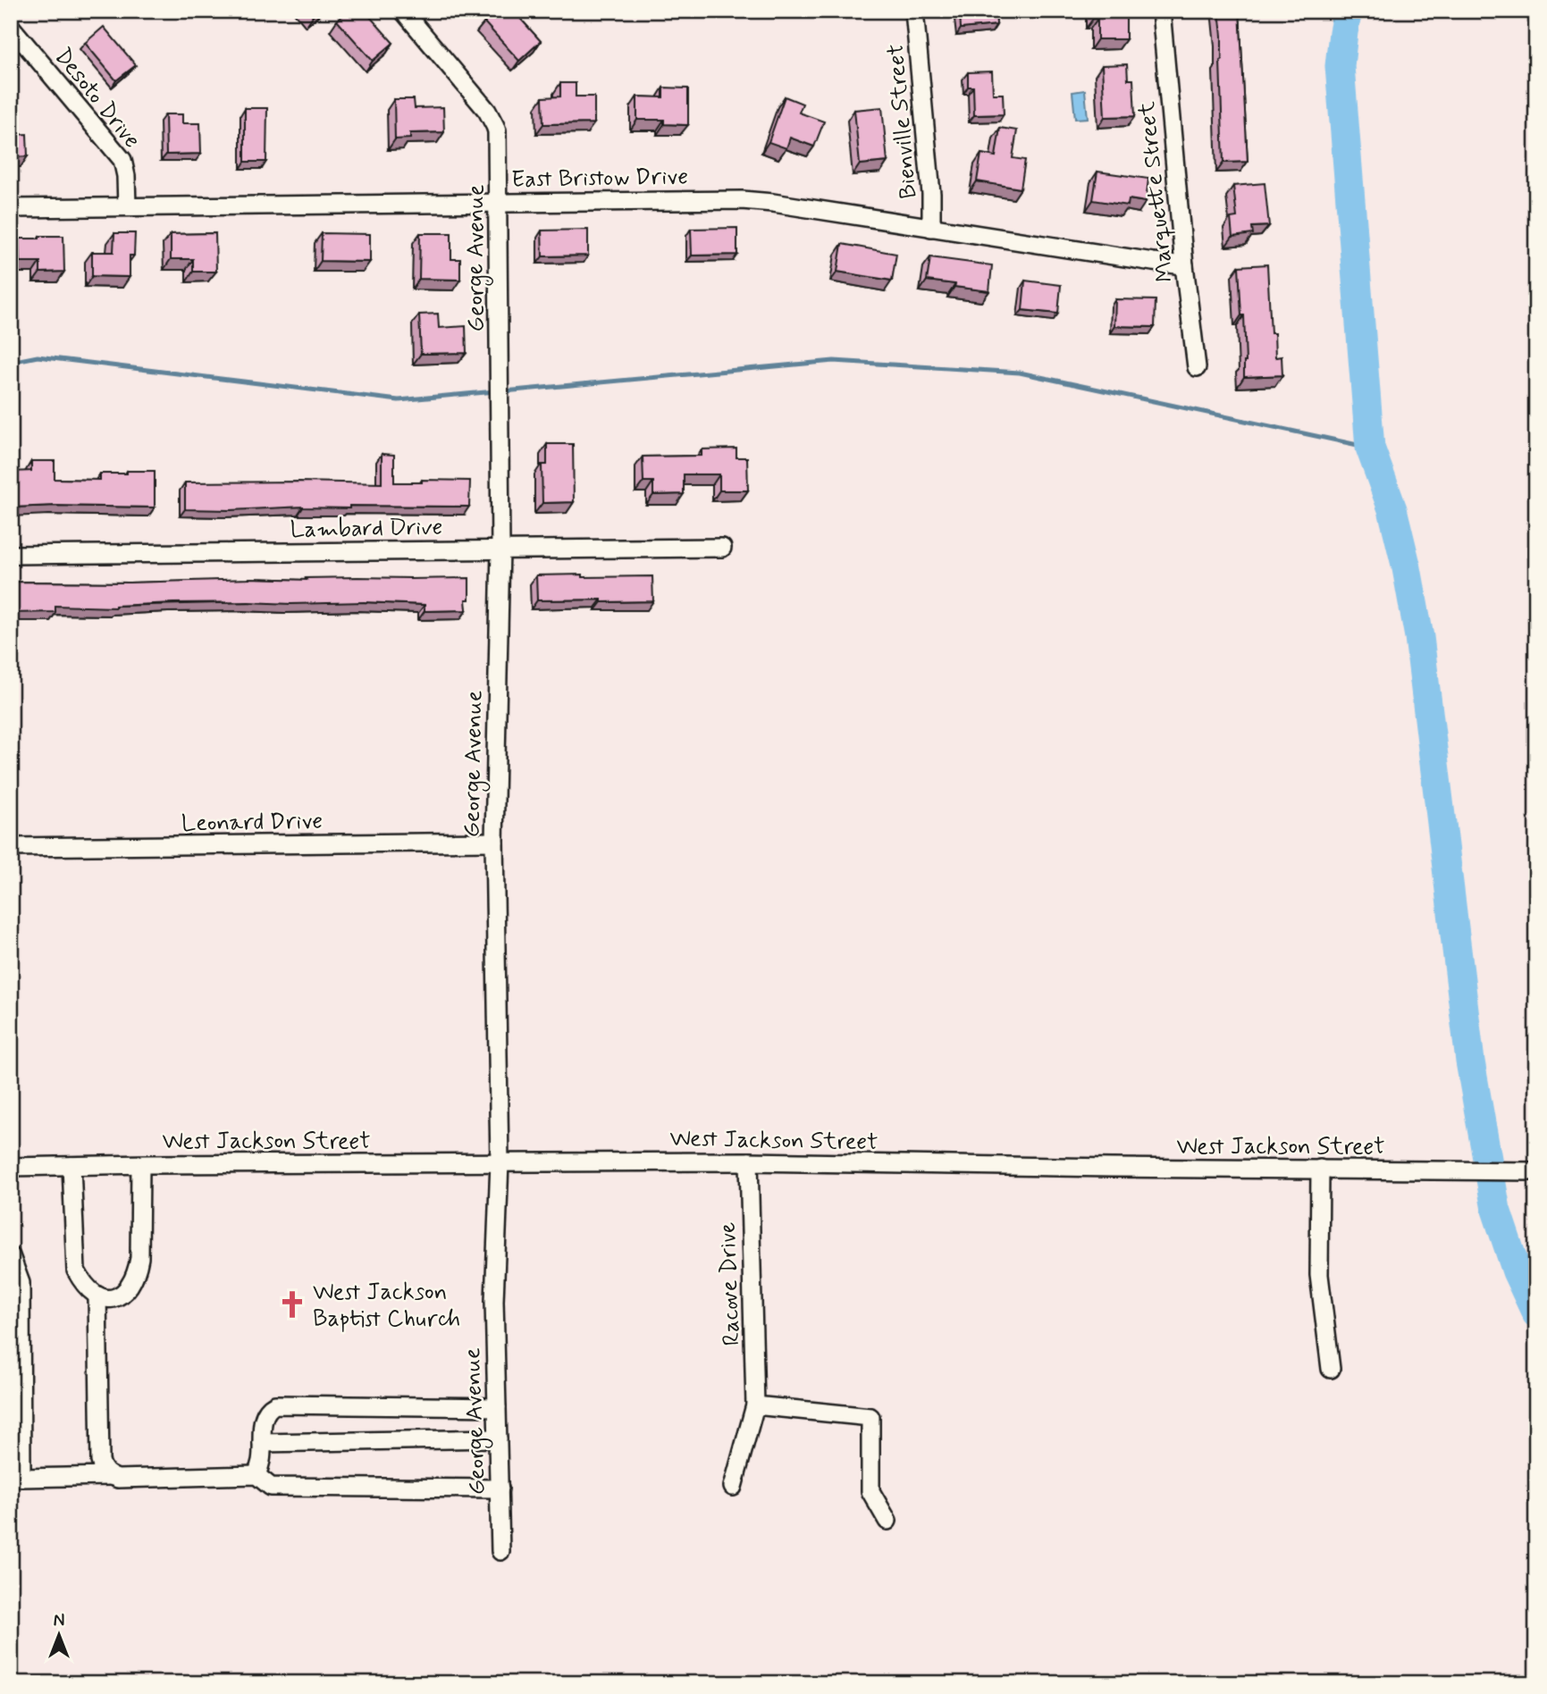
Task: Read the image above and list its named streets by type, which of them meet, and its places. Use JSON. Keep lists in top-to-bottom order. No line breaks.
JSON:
{"streets":{"street":["Desoto Drive","Bienville Street","East Bristow Drive","Marquette Street","George Avenue","Lambard Drive","Leonard Drive","West Jackson Street","Racove Drive"]},"crossings":[["Desoto Drive","East Bristow Drive"],["Bienville Street","East Bristow Drive"],["East Bristow Drive","Marquette Street"],["East Bristow Drive","George Avenue"],["George Avenue","Lambard Drive"],["George Avenue","Leonard Drive"],["George Avenue","West Jackson Street"],["West Jackson Street","Racove Drive"]],"places":{"church":["West Jackson Baptist Church"]},"north":"top"}
